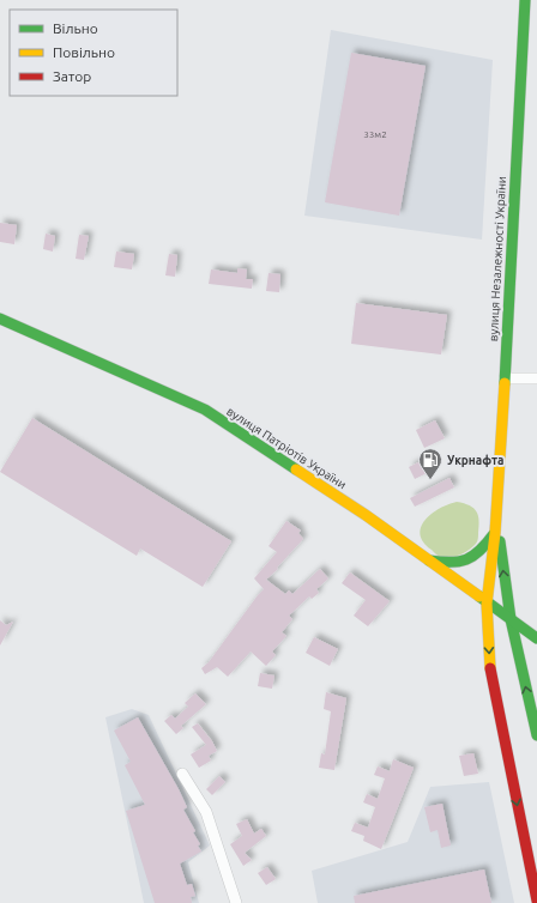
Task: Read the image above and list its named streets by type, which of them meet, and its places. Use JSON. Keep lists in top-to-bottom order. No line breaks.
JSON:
{"streets":{"main road":["вулиця Незалежності України","вулиця Патріотів України"]},"crossings":[["вулиця Незалежності України","вулиця Патріотів України"]],"places":{"fuel station":["Укрнафта"]},"house_numbers":["33м2"],"legend":["Вільно","Повільно","Затор"]}
